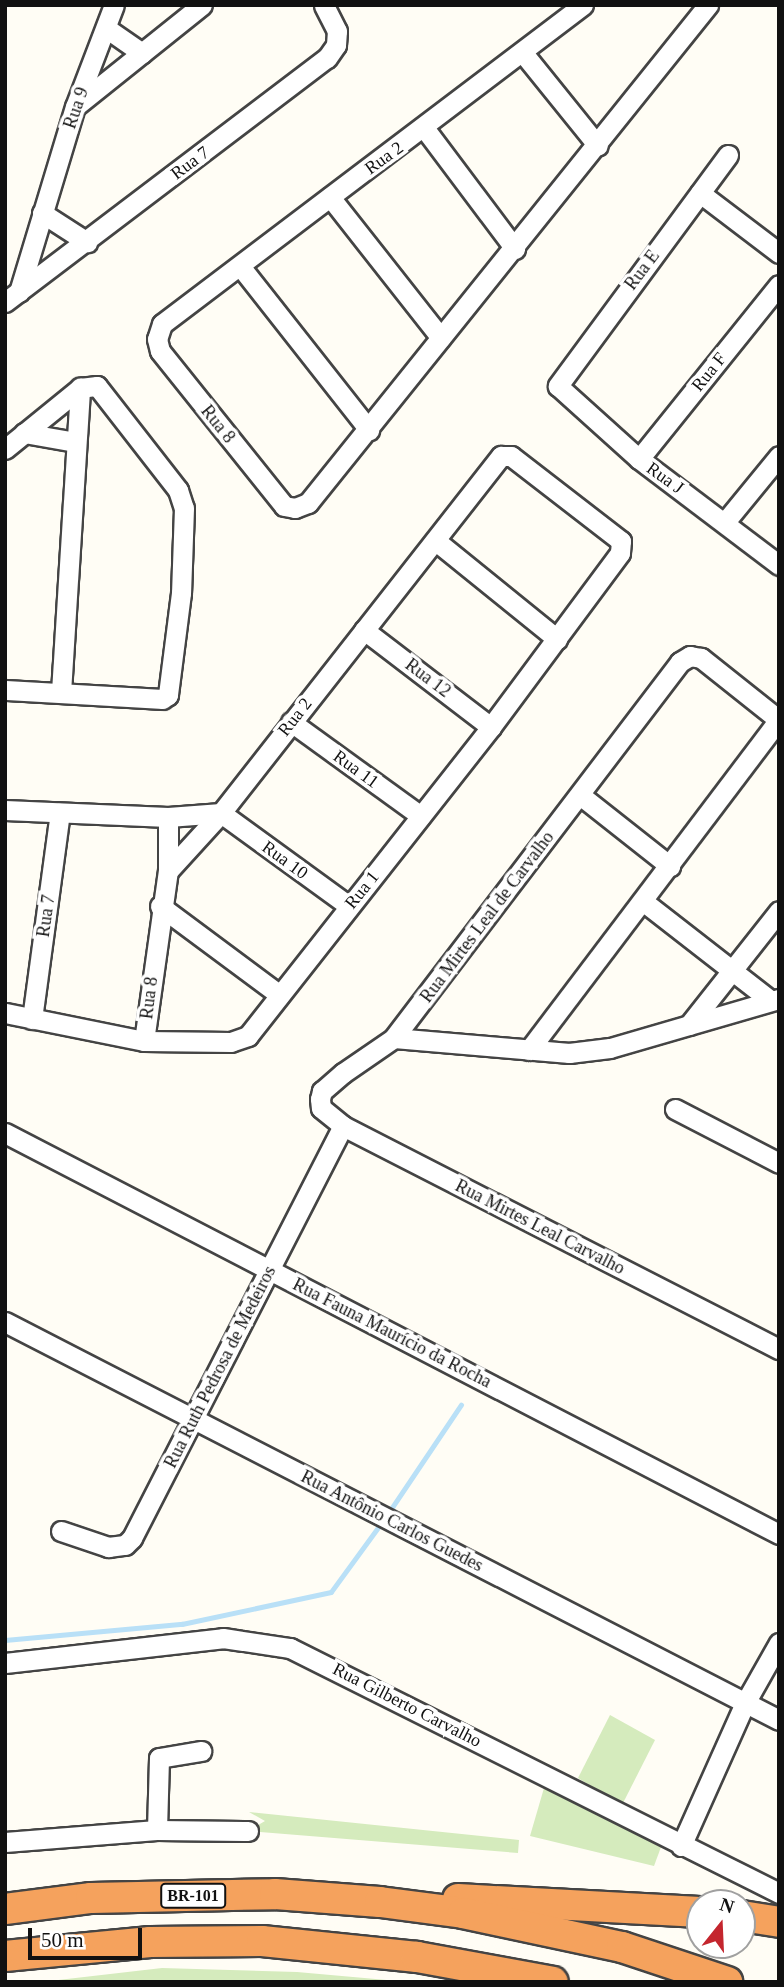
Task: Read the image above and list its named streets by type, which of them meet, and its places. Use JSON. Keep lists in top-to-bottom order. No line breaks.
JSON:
{"streets":{"highway":["BR-101"],"street":["Rua 9","Rua 2","Rua 7","Rua E","Rua F","Rua 8","Rua J","Rua 12","Rua 11","Rua 10","Rua 1","Rua Mirtes Leal de Carvalho","Rua Mirtes Leal Carvalho","Rua Fauna Maurício da Rocha","Rua Ruth Pedrosa de Medeiros","Rua Antônio Carlos Guedes","Rua Gilberto Carvalho"]},"crossings":[["Rua 9","Rua 7"],["Rua 2","Rua 8"],["Rua 2","Rua 12"],["Rua 2","Rua 11"],["Rua 2","Rua 10"],["Rua 2","Rua 1"],["Rua 7","Rua 1"],["Rua E","Rua J"],["Rua F","Rua J"],["Rua 8","Rua 10"],["Rua 8","Rua 1"],["Rua 12","Rua 1"],["Rua 11","Rua 1"],["Rua 10","Rua 1"],["Rua Mirtes Leal de Carvalho","Rua Mirtes Leal Carvalho"],["Rua Mirtes Leal Carvalho","Rua Ruth Pedrosa de Medeiros"],["Rua Fauna Maurício da Rocha","Rua Ruth Pedrosa de Medeiros"],["Rua Ruth Pedrosa de Medeiros","Rua Antônio Carlos Guedes"]],"scale_bar":"50 m","north":"top"}
